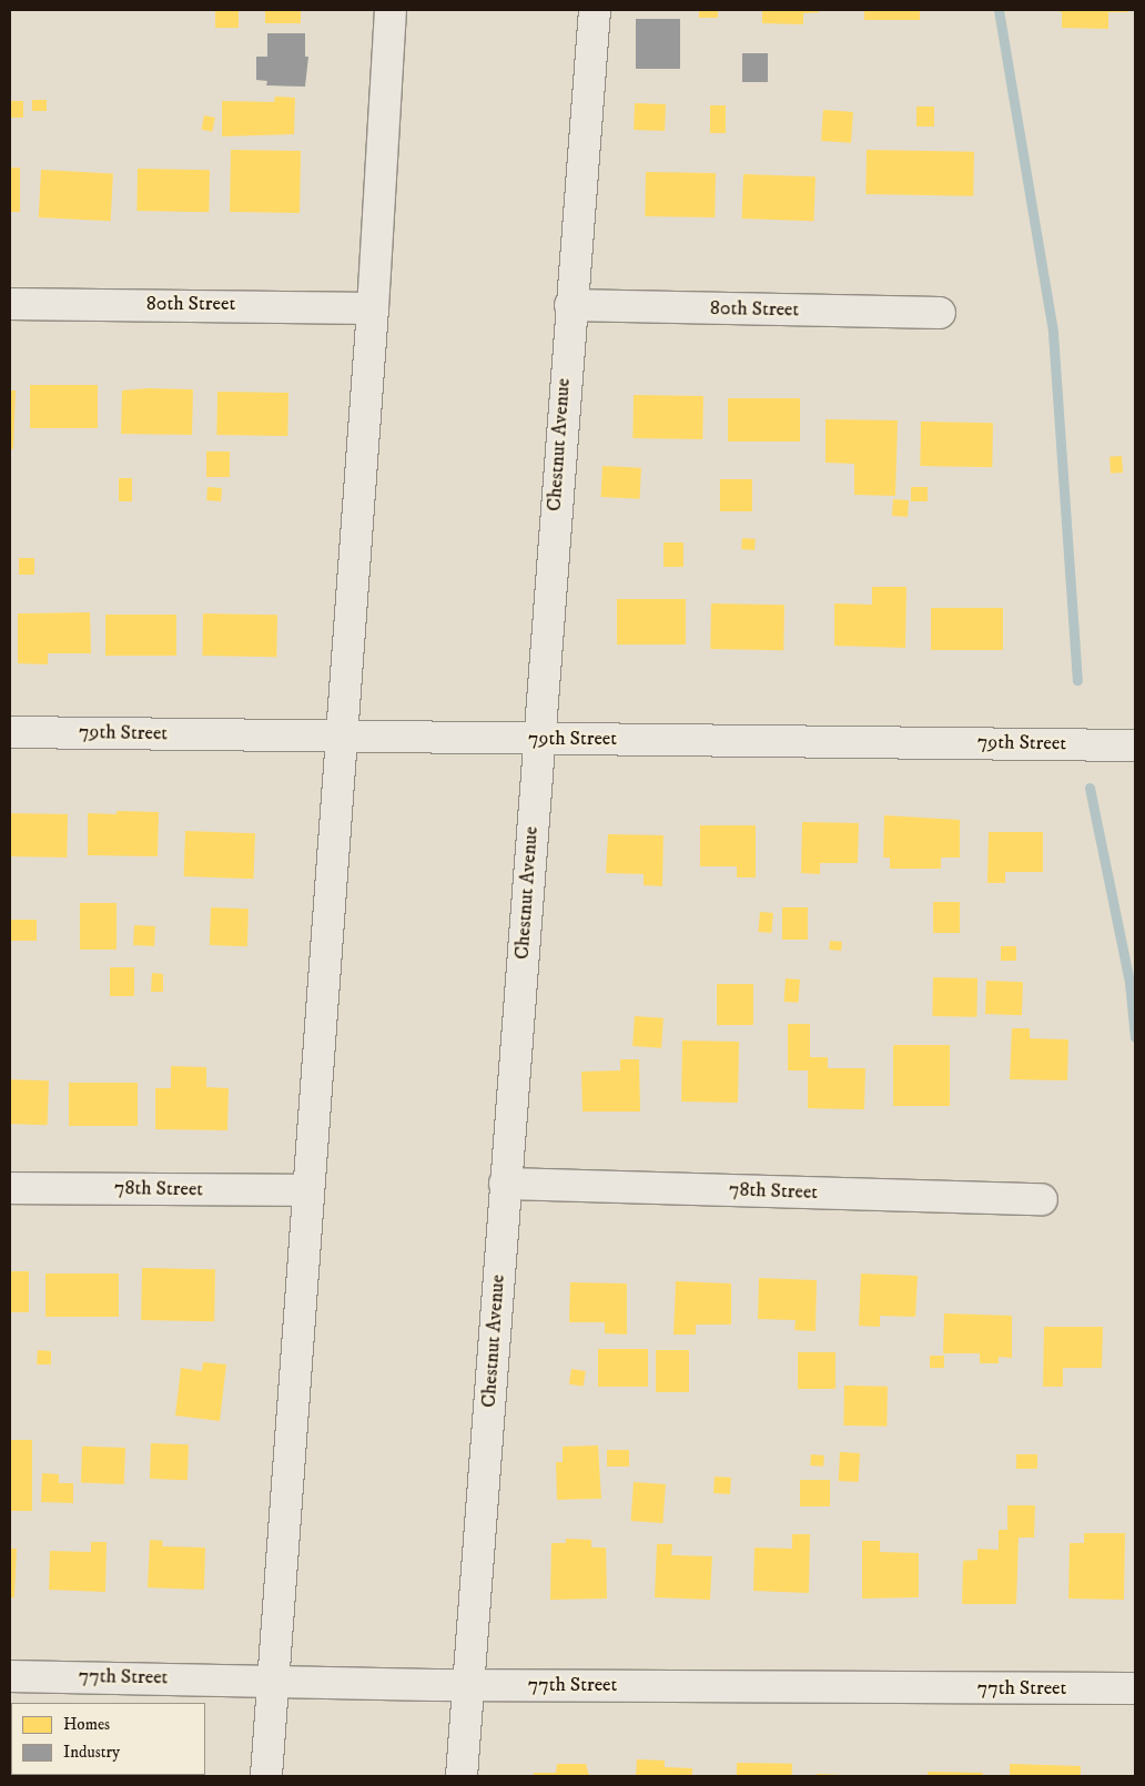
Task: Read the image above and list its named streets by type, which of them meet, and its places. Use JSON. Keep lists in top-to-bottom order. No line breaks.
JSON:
{"streets":{"street":["80th Street","Chestnut Avenue","79th Street","78th Street","77th Street"]},"crossings":[["80th Street","Chestnut Avenue"],["Chestnut Avenue","79th Street"],["Chestnut Avenue","78th Street"],["Chestnut Avenue","77th Street"]],"legend":["Homes","Industry"]}
